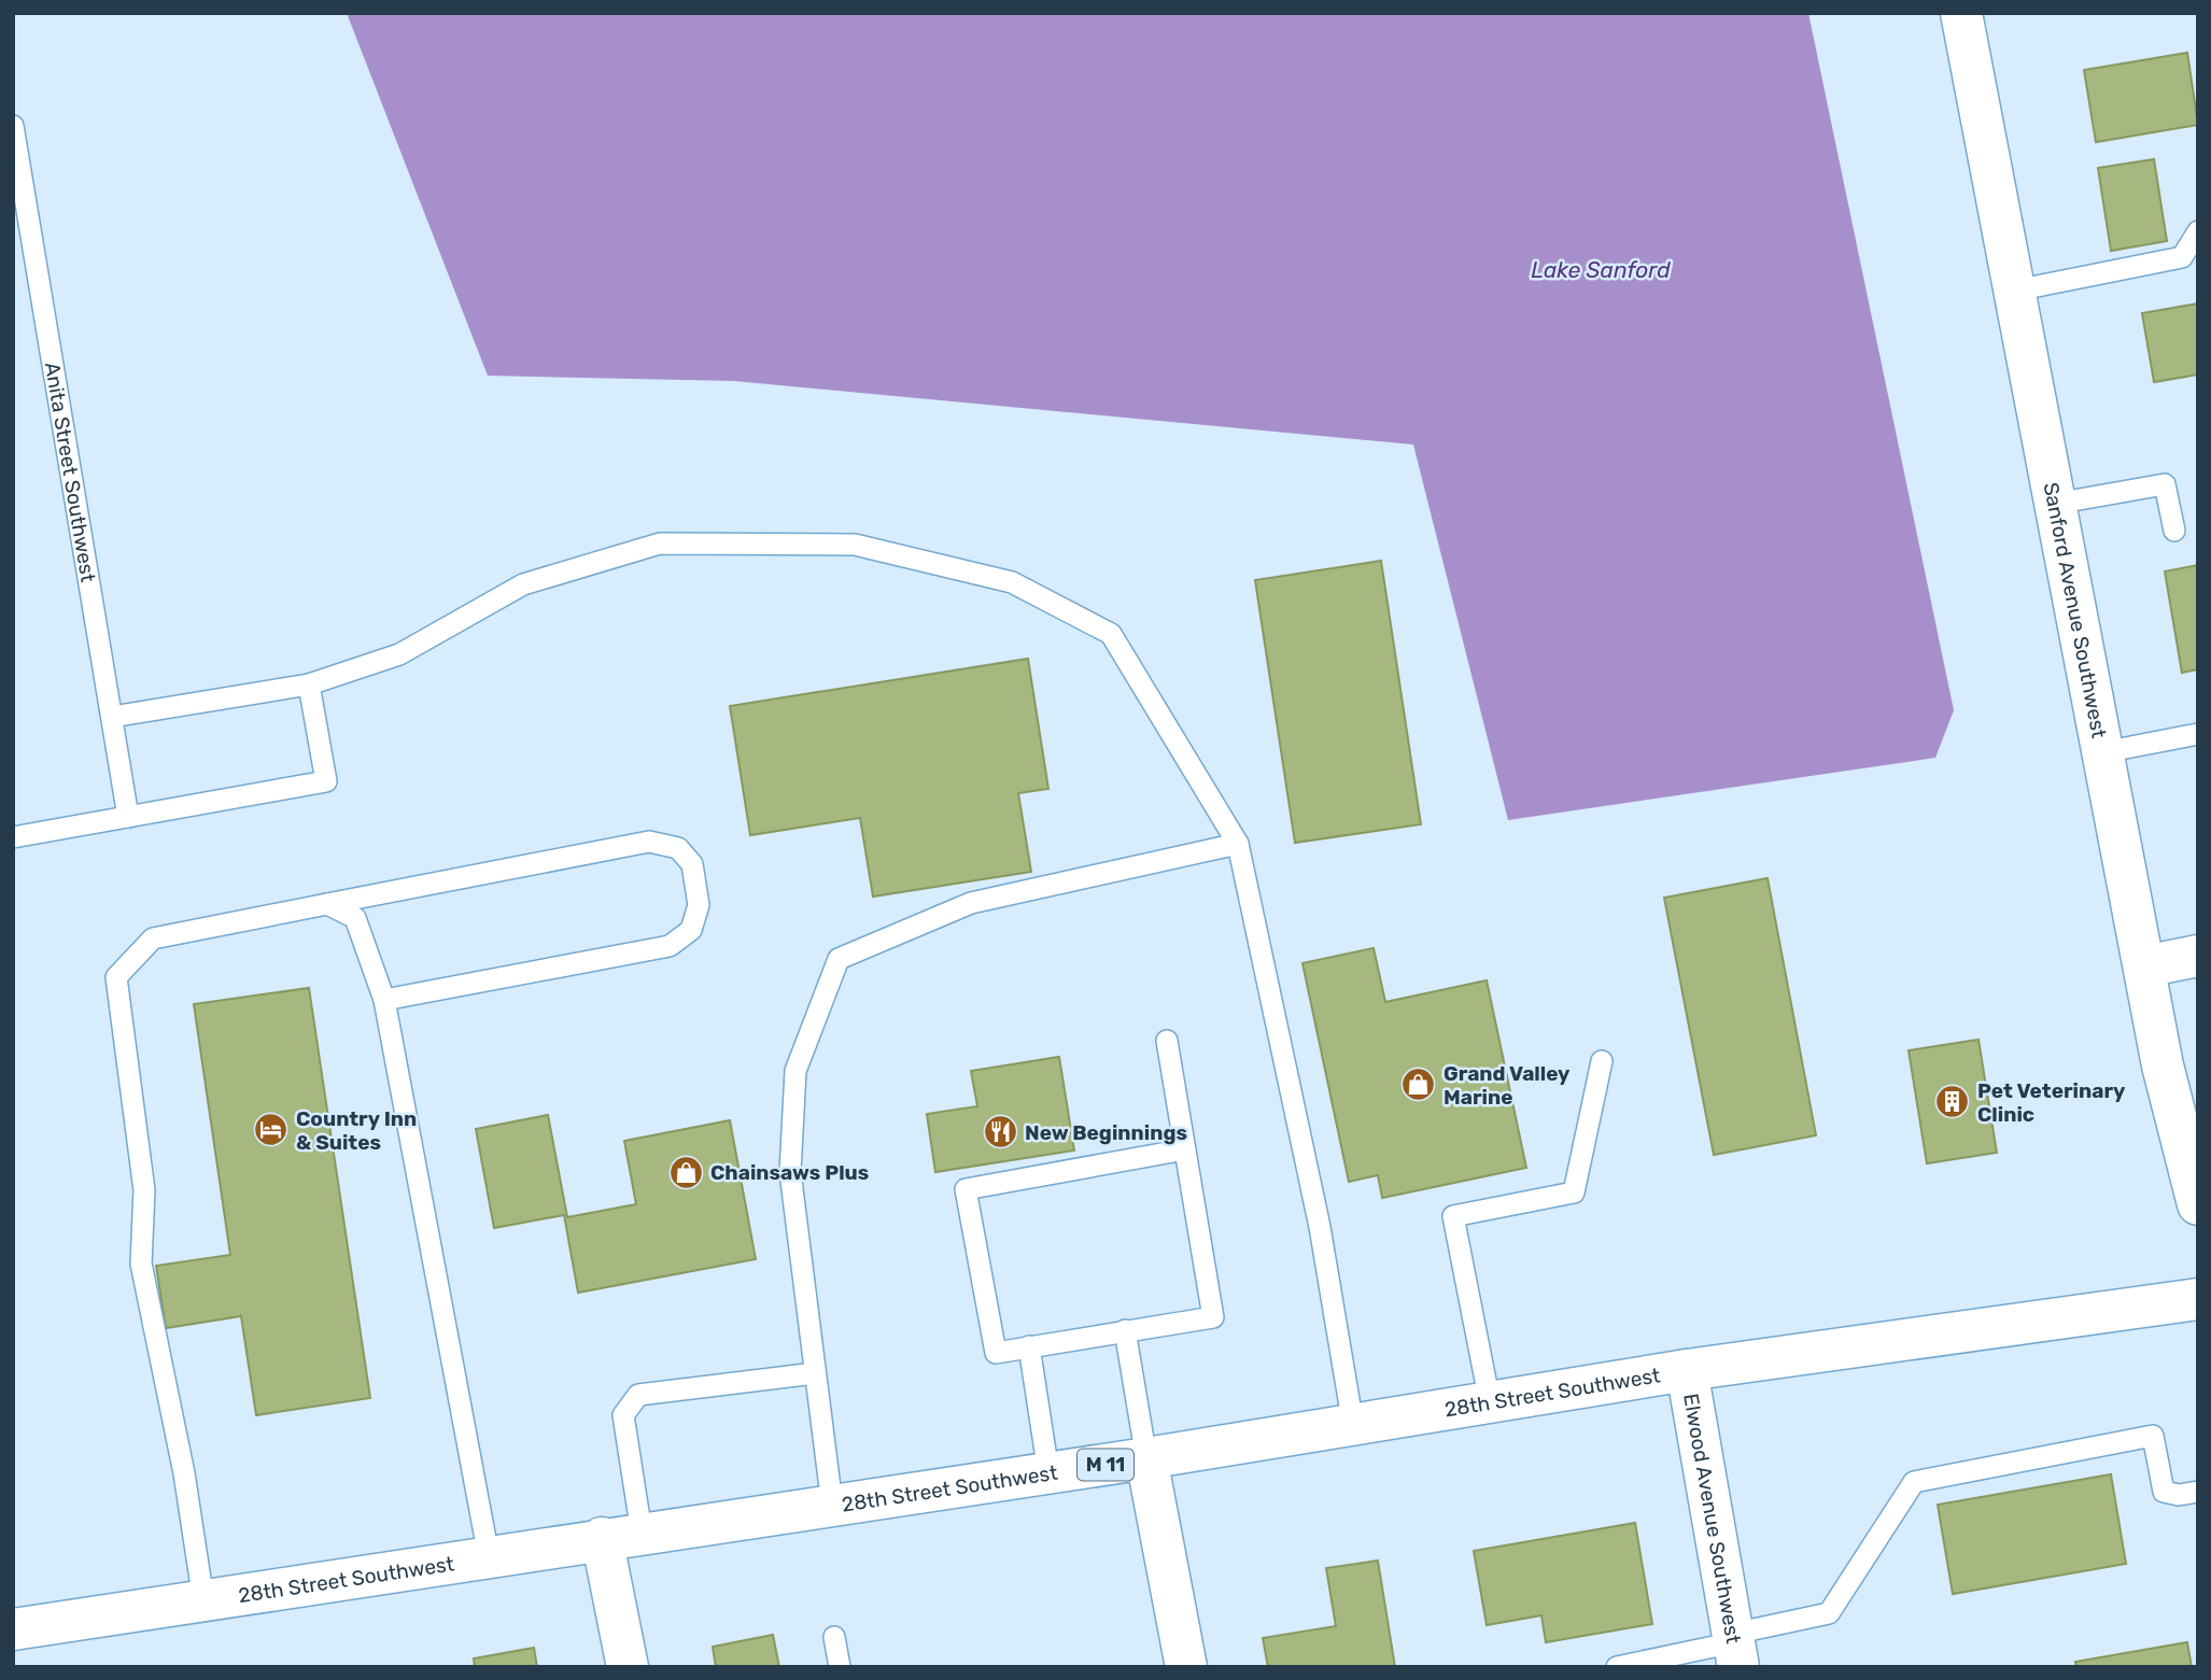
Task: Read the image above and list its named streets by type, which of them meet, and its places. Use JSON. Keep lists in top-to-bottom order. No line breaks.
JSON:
{"streets":{"main road":["Sanford Avenue Southwest","28th Street Southwest","M 11","Elwood Avenue Southwest"],"lane":["Anita Street Southwest"]},"crossings":[["28th Street Southwest","Elwood Avenue Southwest"]],"water":["Lake Sanford"],"places":{"shop":["Grand Valley Marine","Chainsaws Plus"],"building":["Pet Veterinary Clinic"],"hotel":["Country Inn & Suites"],"restaurant":["New Beginnings"]}}
